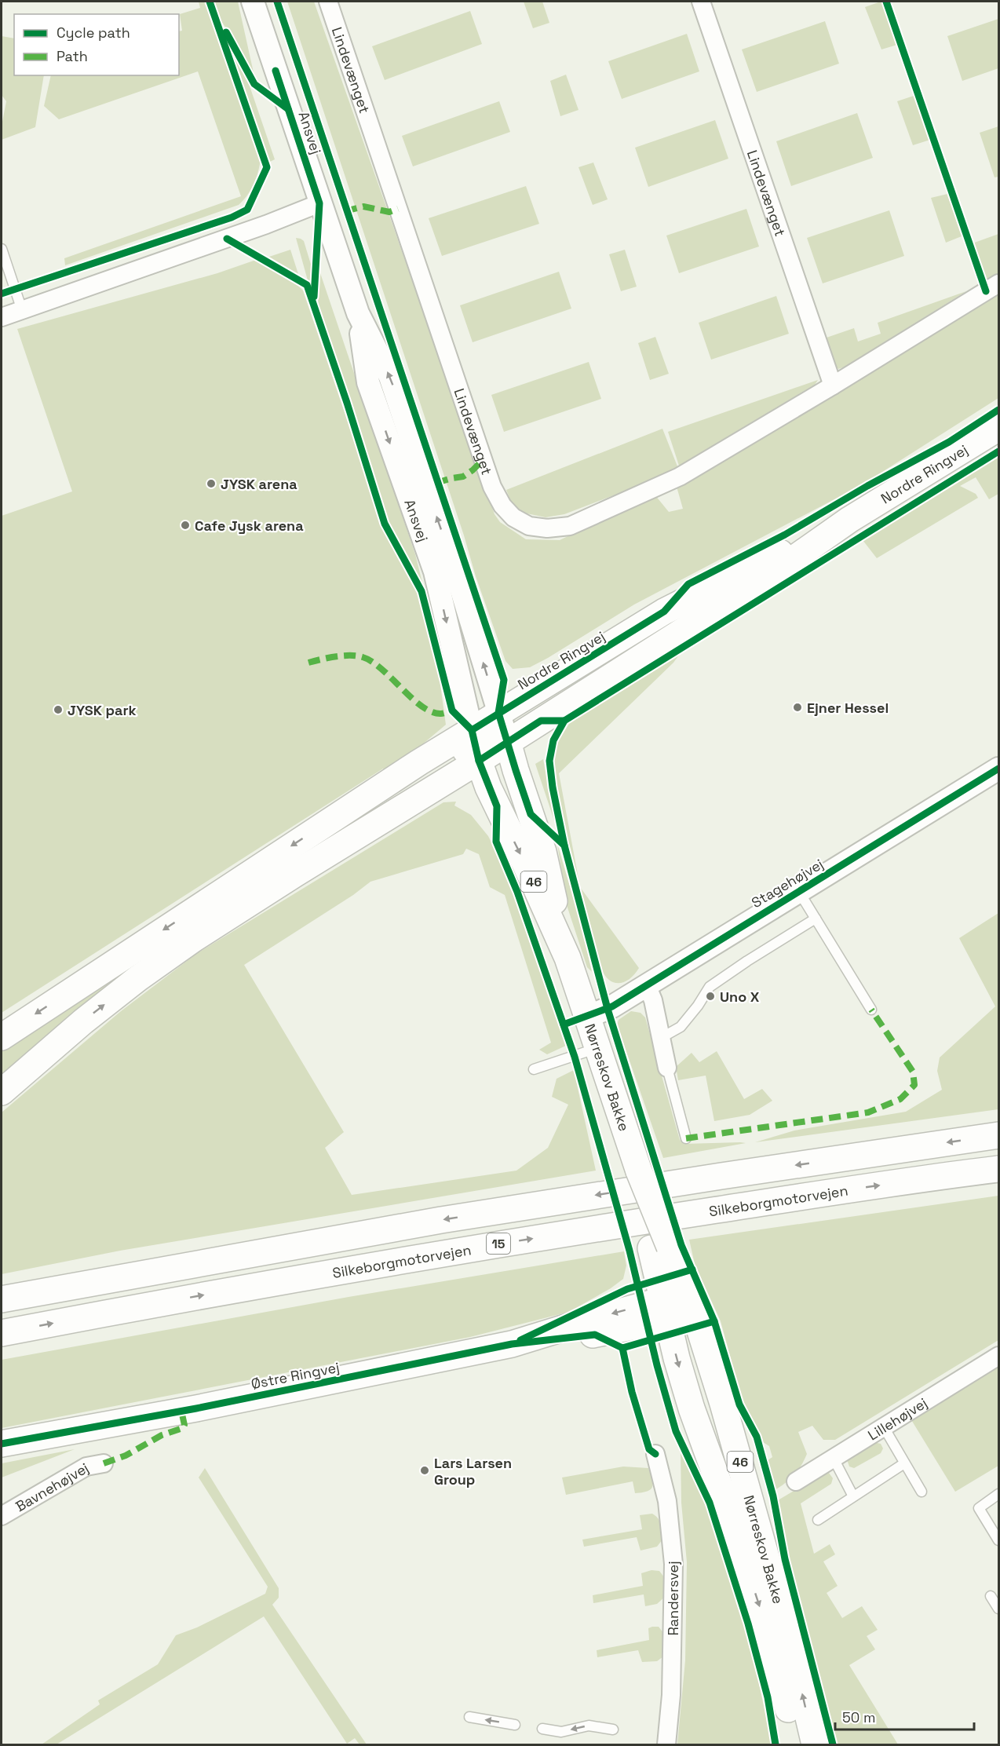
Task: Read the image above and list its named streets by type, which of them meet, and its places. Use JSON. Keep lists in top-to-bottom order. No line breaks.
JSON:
{"streets":{"main road":["Nordre Ringvej","46","Nørreskov Bakke","Silkeborgmotorvejen","15","Østre Ringvej"],"street":["Lindevænget","Ansvej","Stagehøjvej","Lillehøjvej","Bavnehøjvej","Randersvej"]},"crossings":[["Ansvej","Nordre Ringvej"],["Ansvej","Nørreskov Bakke"],["Nordre Ringvej","Nørreskov Bakke"],["Stagehøjvej","Nørreskov Bakke"],["Nørreskov Bakke","Østre Ringvej"]],"places":["JYSK arena","Cafe Jysk arena","Ejner Hessel","JYSK park","Uno X","Lars Larsen Group"],"legend":["Cycle path","Path"],"scale_bar":"50 m"}
